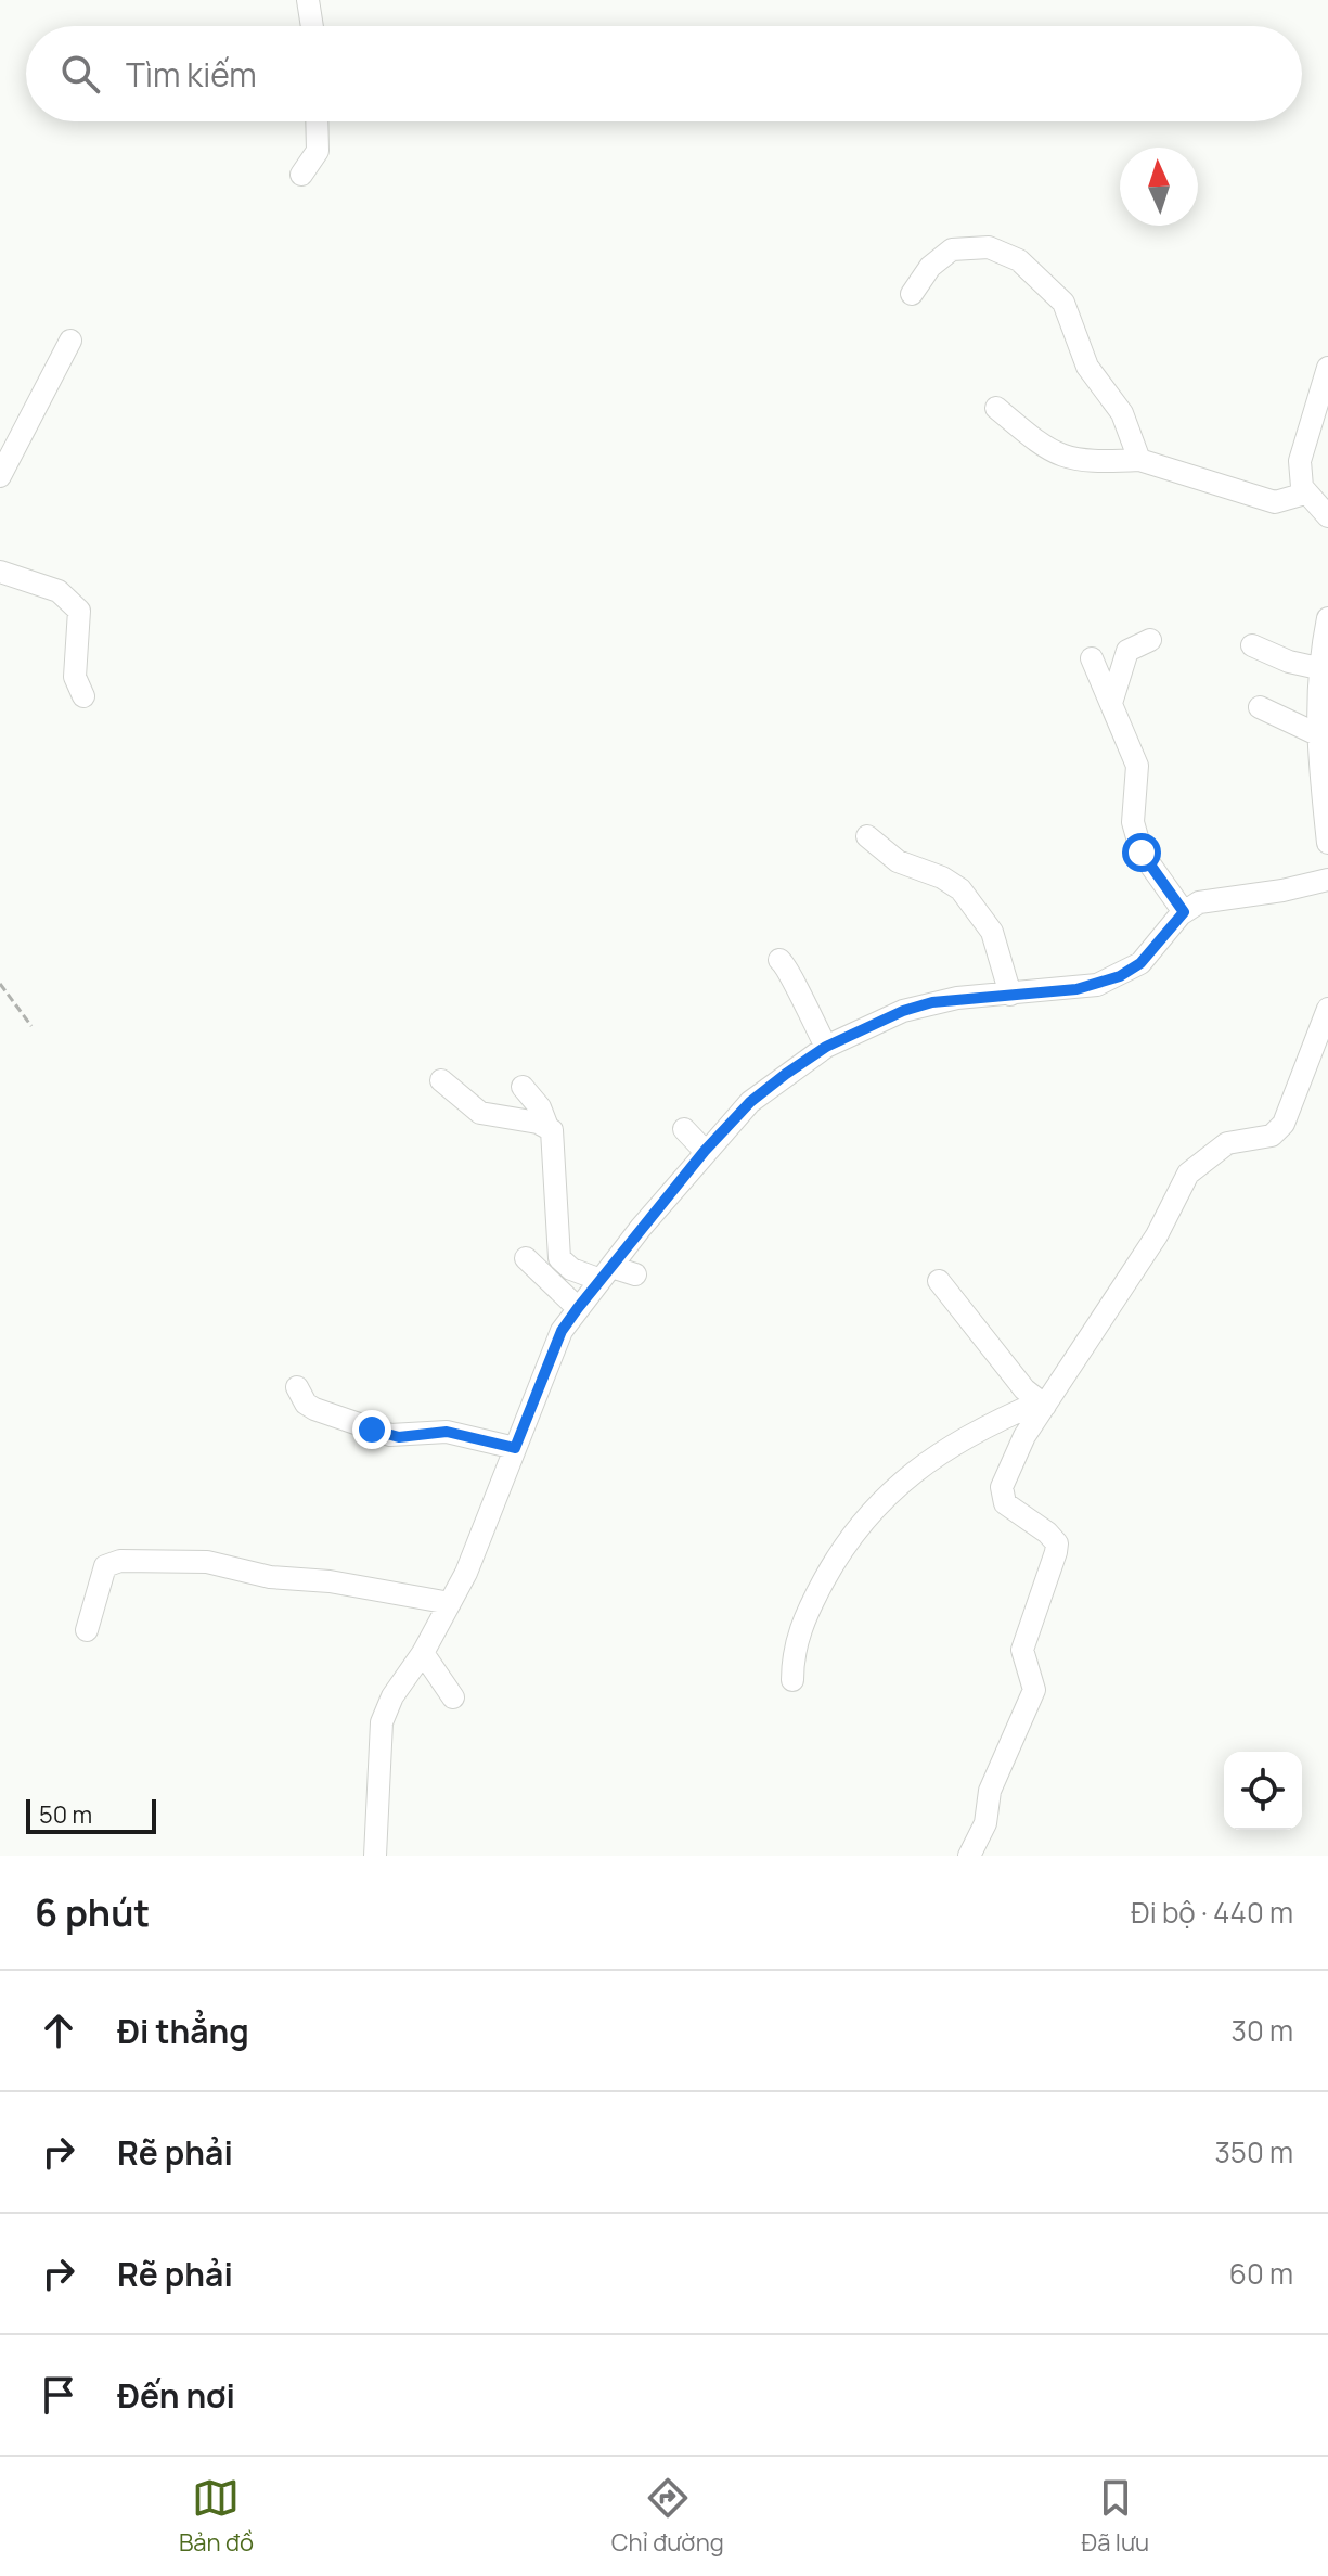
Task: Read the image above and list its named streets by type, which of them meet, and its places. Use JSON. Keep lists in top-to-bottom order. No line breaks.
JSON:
{"scale_bar":"50 m","north":"top","page":{"search":"Tìm kiếm","scale":"50 m","heading":["6 phút","Đi bộ · 440 m"],"list":[["Đi thẳng","30 m"],["Rẽ phải","350 m"],["Rẽ phải","60 m"],"Đến nơi"],"nav":["Bản đồ","Chỉ đường","Đã lưu"]}}
